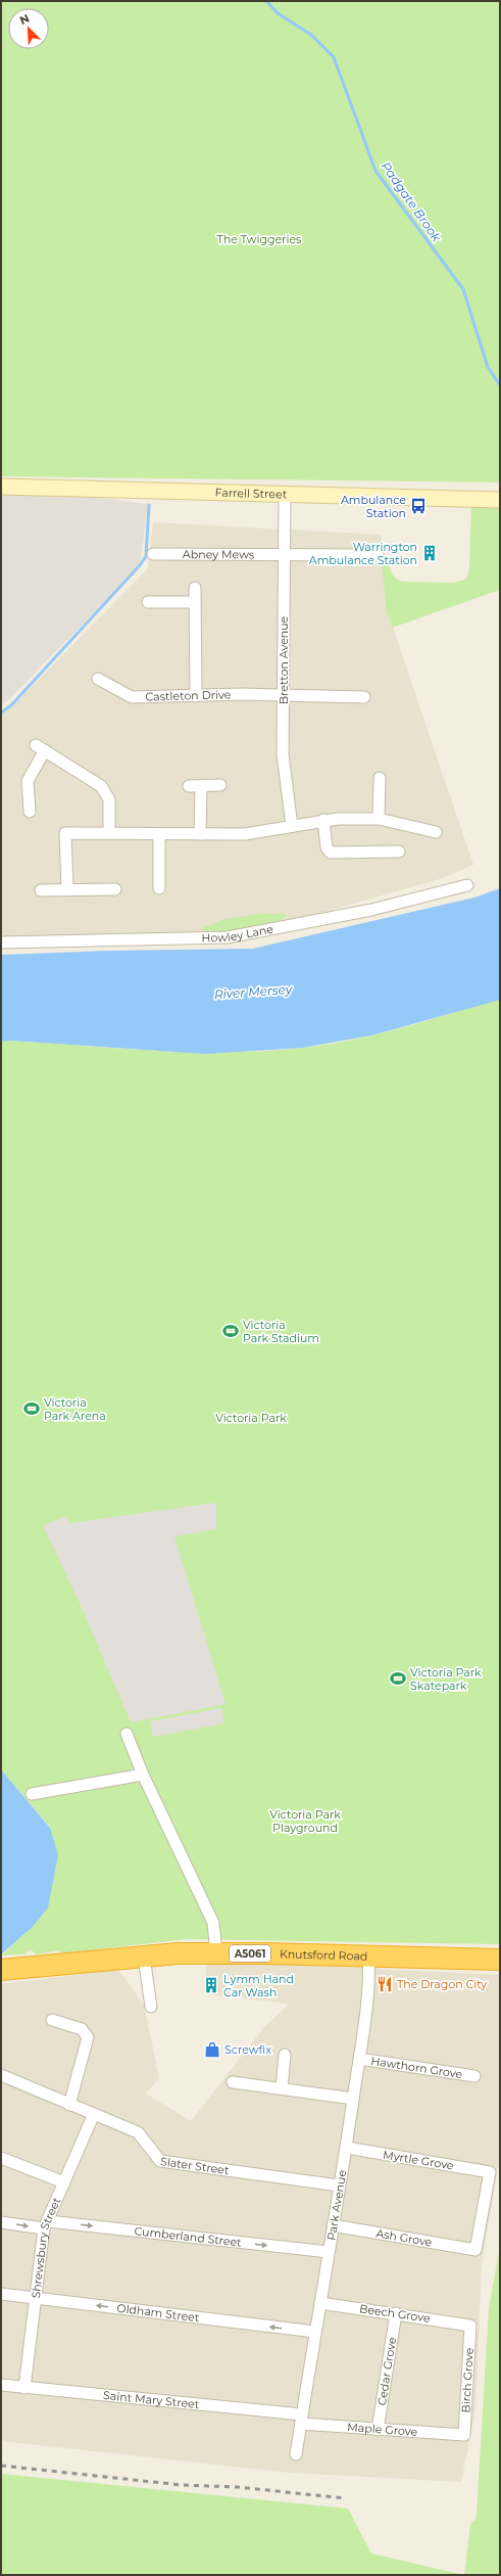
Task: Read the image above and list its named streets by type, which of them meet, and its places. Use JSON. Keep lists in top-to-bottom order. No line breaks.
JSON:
{"streets":{"highway":["A5061","Knutsford Road"],"street":["Farrell Street","Abney Mews","Bretton Avenue","Castleton Drive","Howley Lane","Hawthorn Grove","Myrtle Grove","Slater Street","Park Avenue","Cumberland Street","Ash Grove","Shrewsbury Street","Oldham Street","Beech Grove","Cedar Grove","Birch Grove","Saint Mary Street","Maple Grove"]},"crossings":[["Farrell Street","Bretton Avenue"],["Abney Mews","Bretton Avenue"],["Bretton Avenue","Castleton Drive"],["Knutsford Road","Park Avenue"],["Hawthorn Grove","Park Avenue"],["Myrtle Grove","Park Avenue"],["Myrtle Grove","Ash Grove"],["Slater Street","Park Avenue"],["Slater Street","Shrewsbury Street"],["Park Avenue","Cumberland Street"],["Park Avenue","Ash Grove"],["Park Avenue","Oldham Street"],["Park Avenue","Beech Grove"],["Park Avenue","Saint Mary Street"],["Park Avenue","Maple Grove"],["Cumberland Street","Shrewsbury Street"],["Shrewsbury Street","Oldham Street"],["Shrewsbury Street","Saint Mary Street"],["Beech Grove","Cedar Grove"],["Beech Grove","Birch Grove"],["Cedar Grove","Maple Grove"],["Birch Grove","Maple Grove"],["Saint Mary Street","Maple Grove"]],"one_way":["Cumberland Street","Oldham Street"],"water":["Padgate Brook","River Mersey"],"parks":["The Twiggeries","Victoria Park","Victoria Park Playground"],"places":{"bus stop":["Ambulance Station"],"building":["Warrington Ambulance Station","Lymm Hand Car Wash"],"sports":["Victoria Park Stadium","Victoria Park Arena","Victoria Park Skatepark"],"restaurant":["The Dragon City"],"shop":["Screwfix"]},"north":"top left"}
